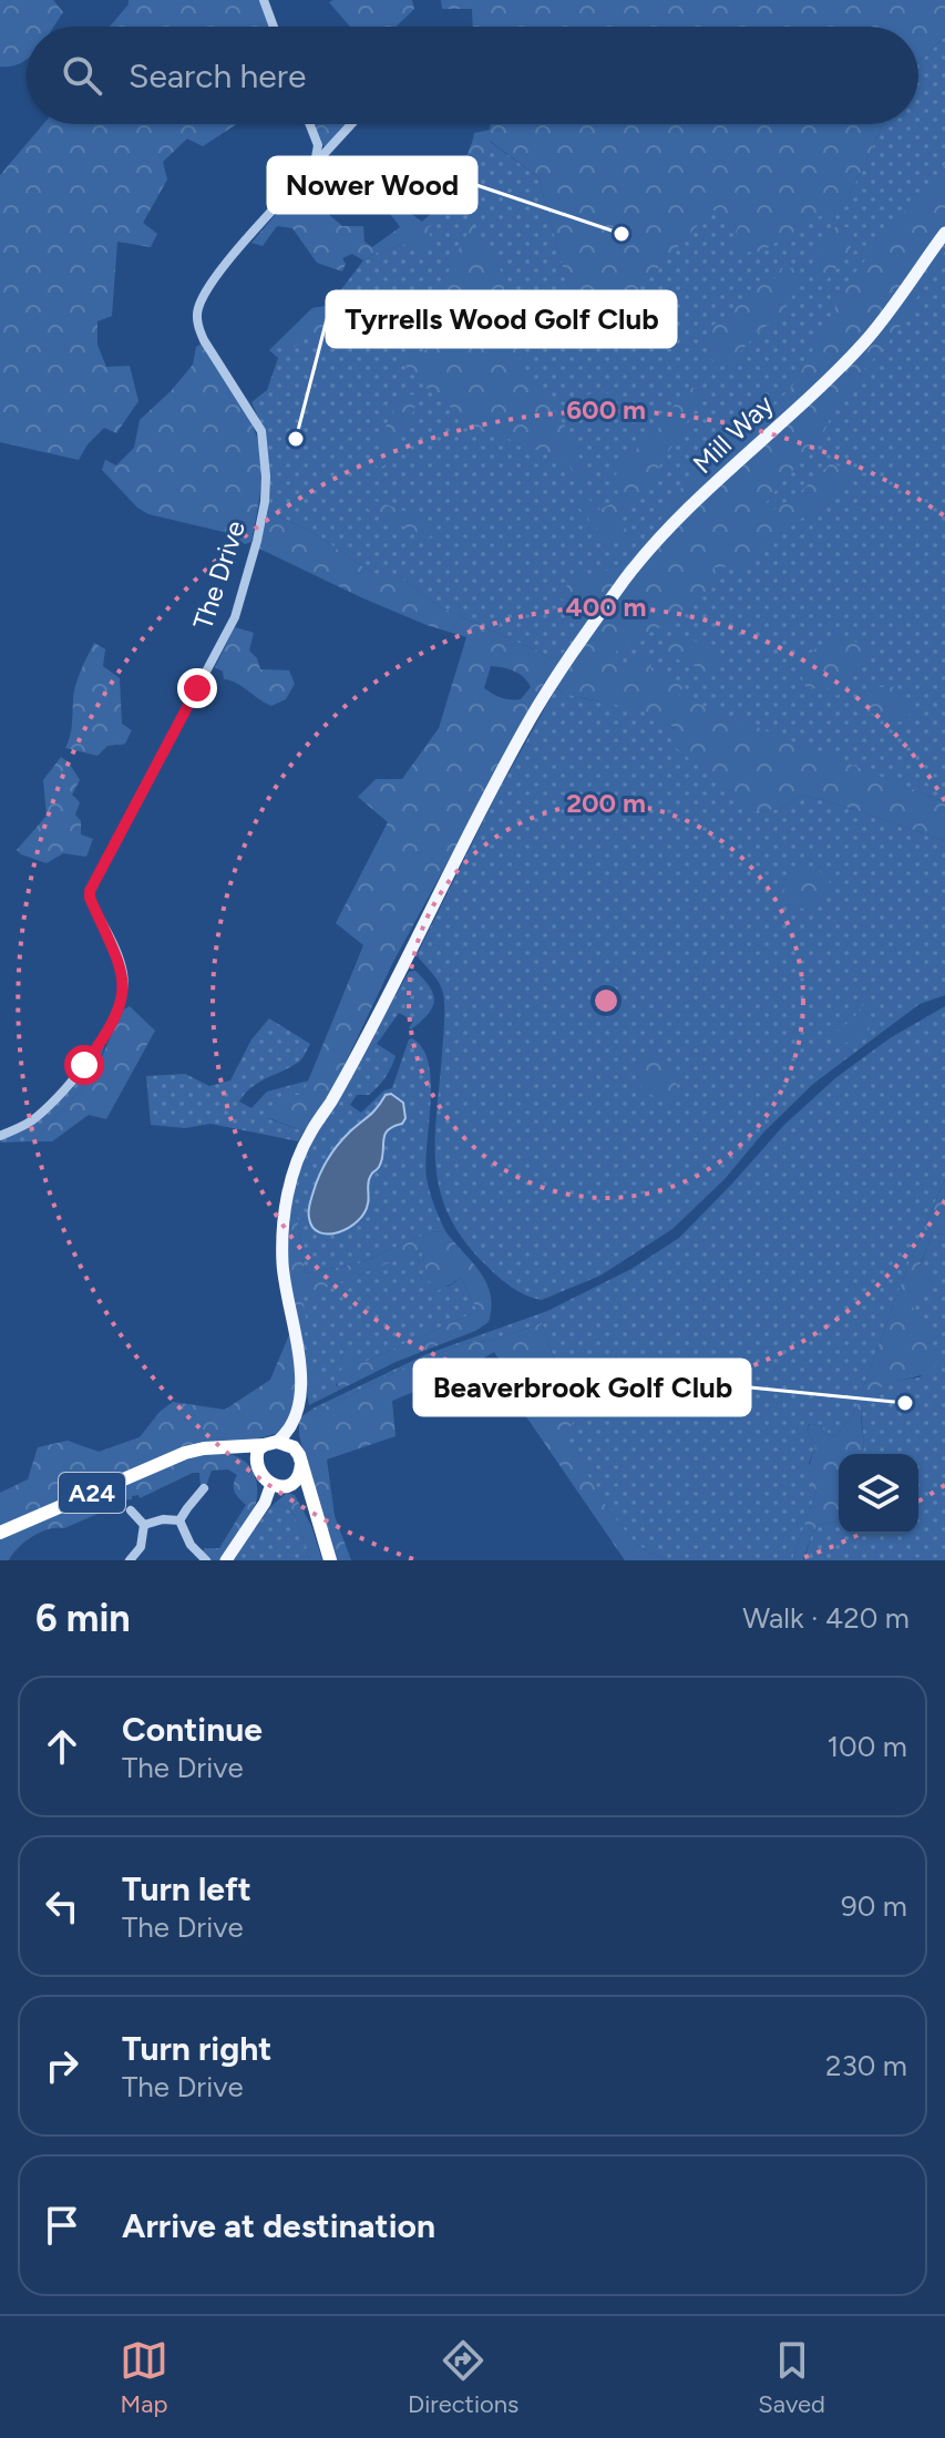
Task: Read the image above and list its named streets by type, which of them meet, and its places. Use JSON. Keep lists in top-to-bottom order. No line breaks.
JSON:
{"streets":{"highway":["A24"],"main road":["Mill Way"],"street":["The Drive"]},"places":["Nower Wood","Tyrrells Wood Golf Club","Beaverbrook Golf Club"],"page":{"search":"Search here","heading":["6 min","Walk · 420 m"],"list":[["Continue","The Drive","100 m"],["Turn left","The Drive","90 m"],["Turn right","The Drive","230 m"],"Arrive at destination"],"nav":["Map","Directions","Saved"]},"rings":["600 m","400 m","200 m"]}
